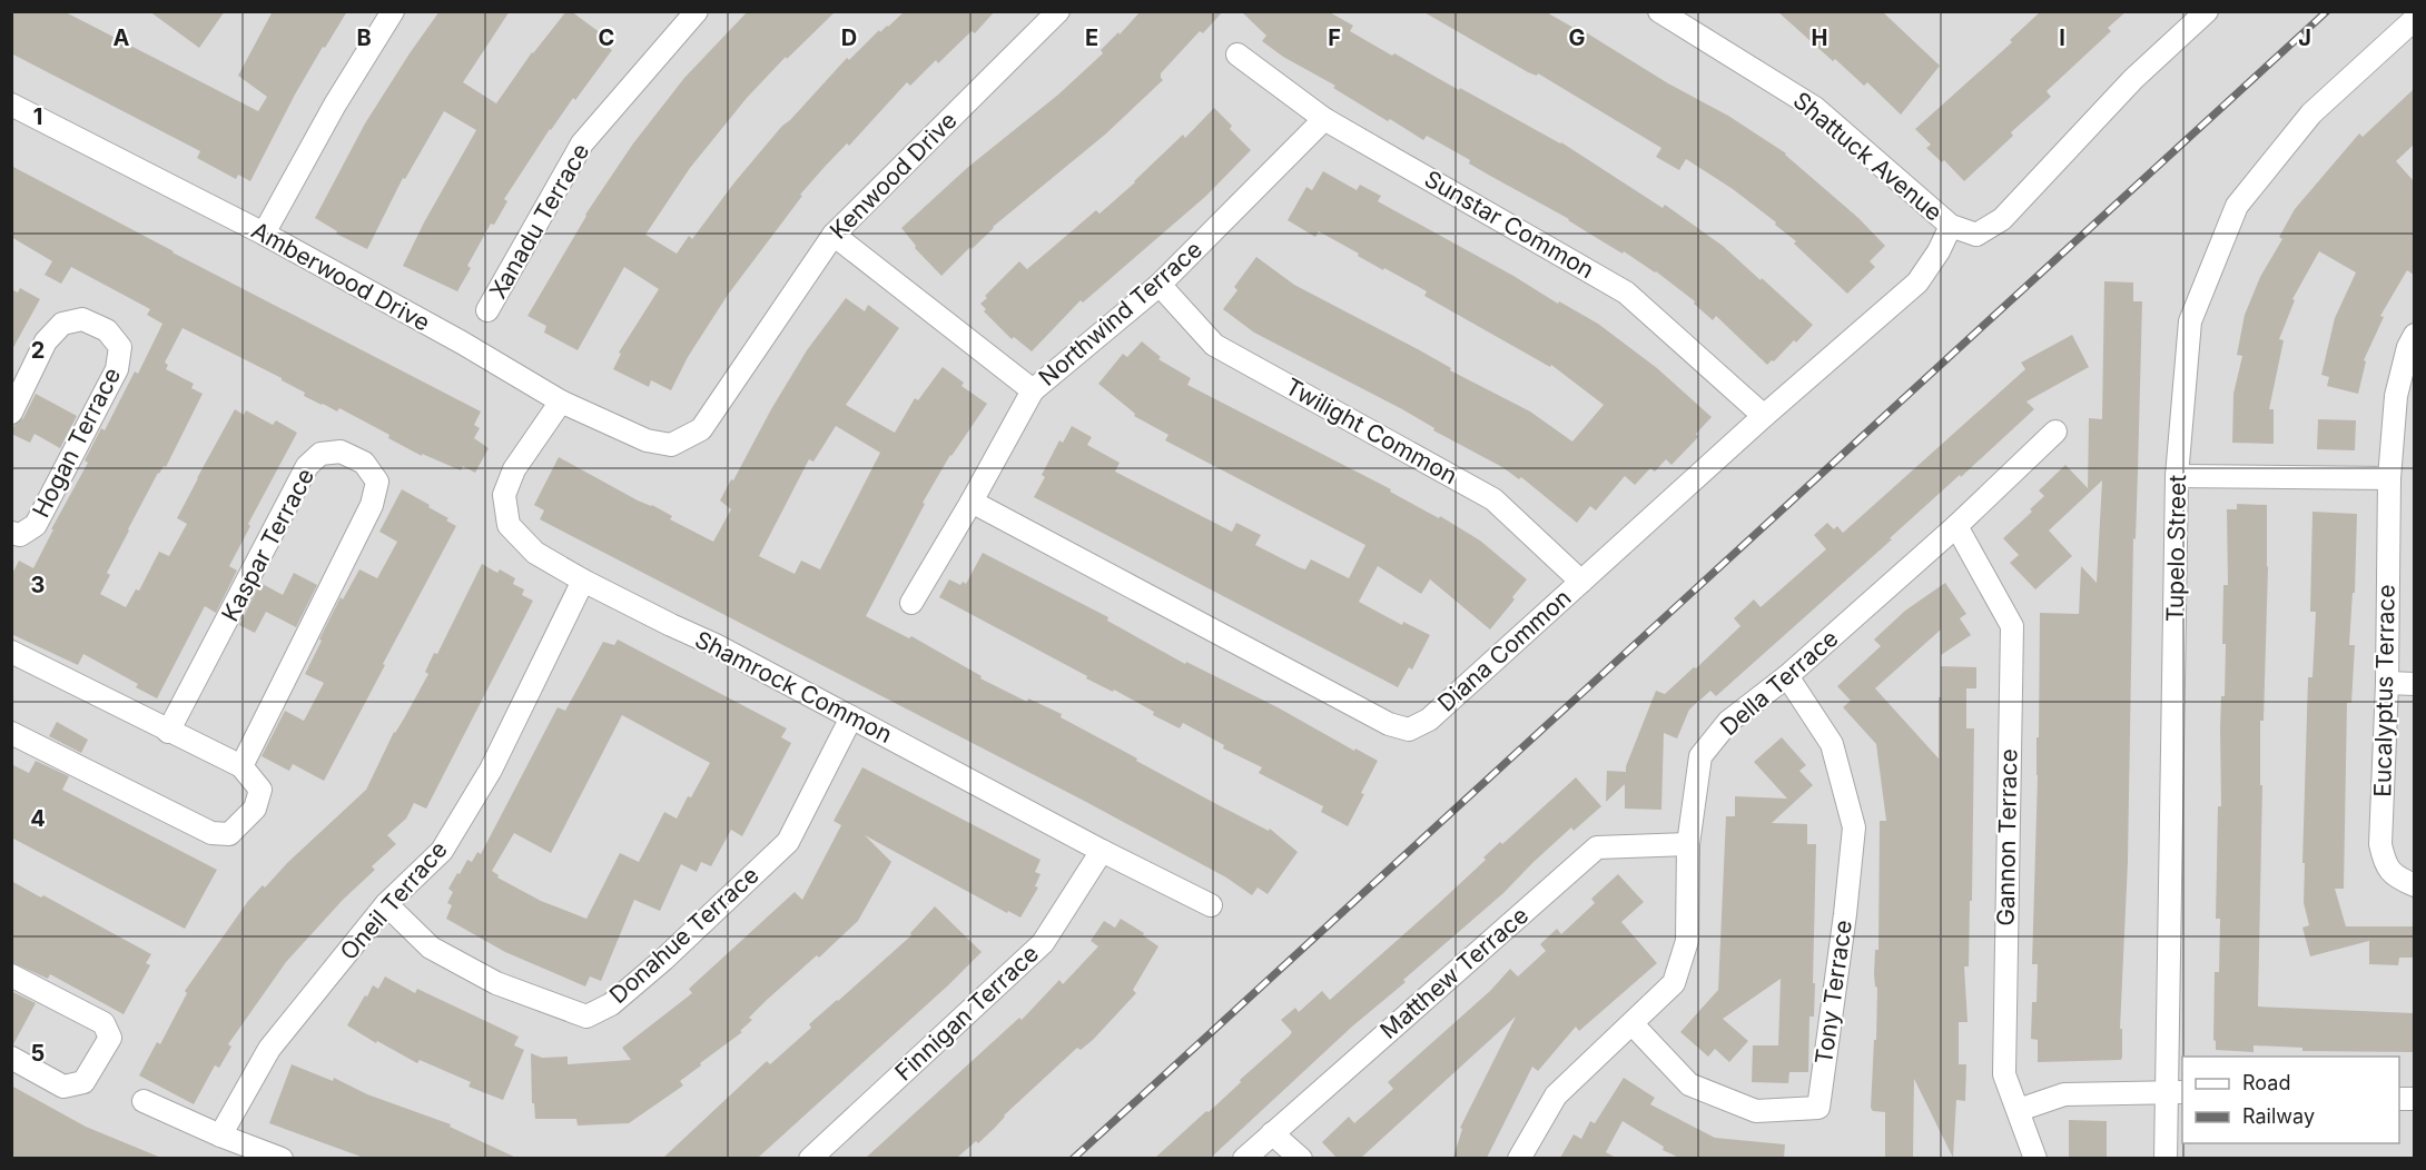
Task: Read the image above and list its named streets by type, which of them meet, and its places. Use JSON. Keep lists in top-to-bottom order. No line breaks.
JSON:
{"streets":{"street":["Shattuck Avenue","Kenwood Drive","Xanadu Terrace","Sunstar Common","Amberwood Drive","Northwind Terrace","Twilight Common","Hogan Terrace","Kaspar Terrace","Tupelo Street","Diana Common","Della Terrace","Shamrock Common","Eucalyptus Terrace","Gannon Terrace","Oneil Terrace","Donahue Terrace","Matthew Terrace","Tony Terrace","Finnigan Terrace"]},"crossings":[["Shattuck Avenue","Diana Common"],["Kenwood Drive","Amberwood Drive"],["Sunstar Common","Northwind Terrace"],["Sunstar Common","Diana Common"],["Amberwood Drive","Shamrock Common"],["Northwind Terrace","Twilight Common"],["Northwind Terrace","Diana Common"],["Twilight Common","Diana Common"],["Della Terrace","Gannon Terrace"],["Della Terrace","Matthew Terrace"],["Della Terrace","Tony Terrace"],["Shamrock Common","Oneil Terrace"],["Shamrock Common","Donahue Terrace"],["Shamrock Common","Finnigan Terrace"],["Oneil Terrace","Donahue Terrace"]],"legend":["Road","Railway"],"grid":{"columns":["A","B","C","D","E","F","G","H","I","J"],"rows":["1","2","3","4","5"]}}
